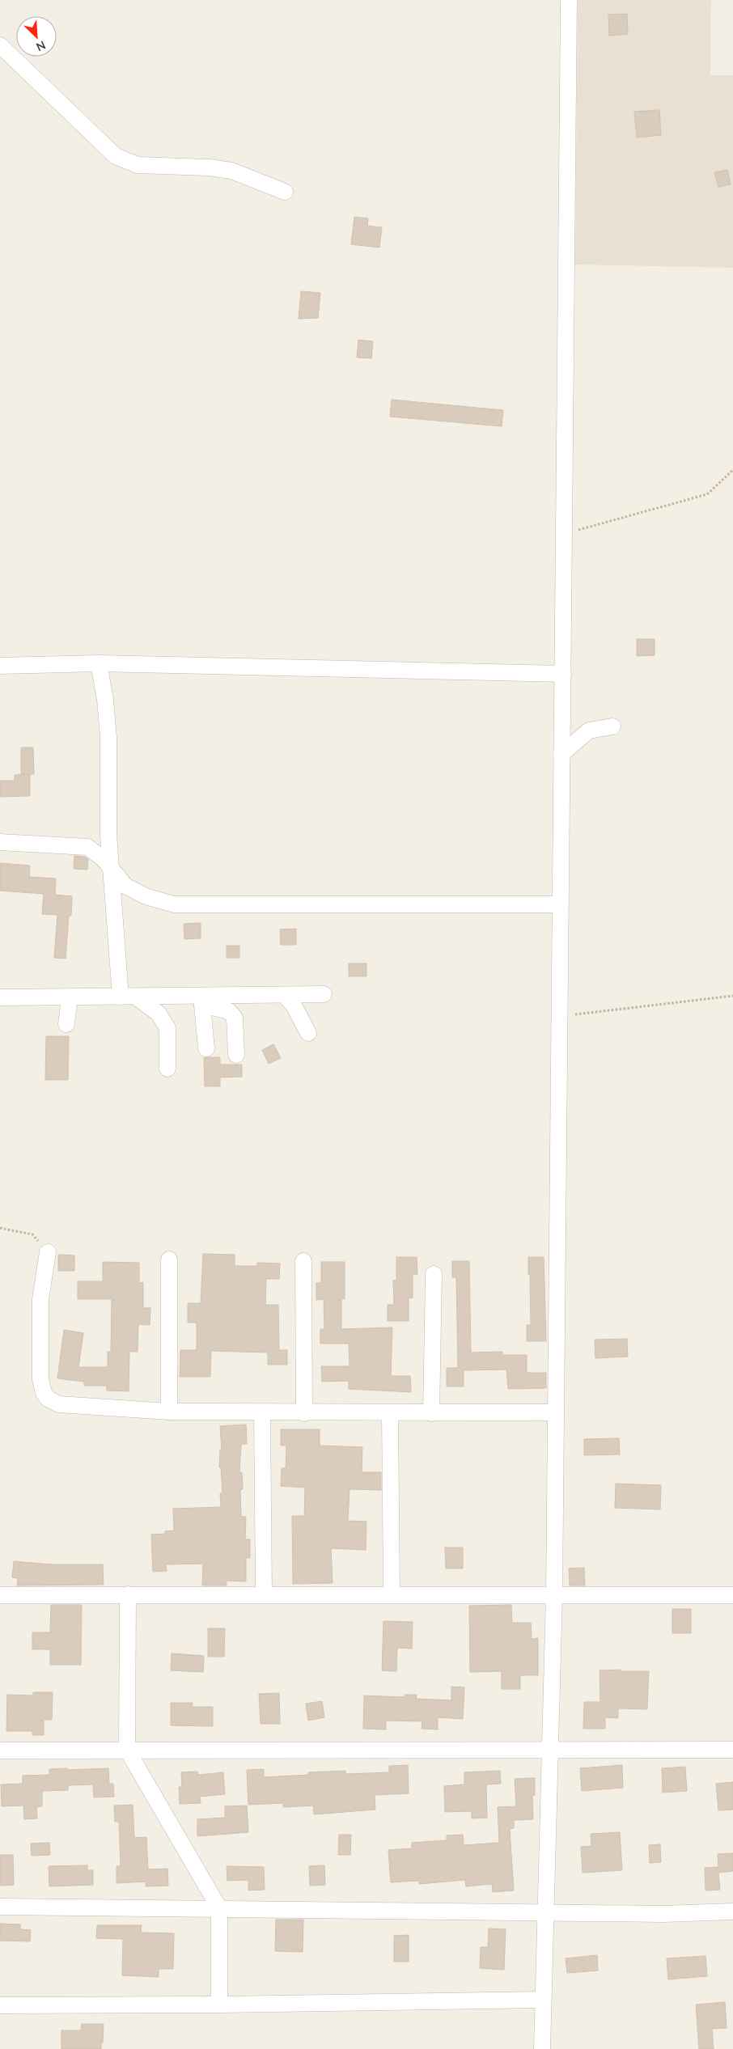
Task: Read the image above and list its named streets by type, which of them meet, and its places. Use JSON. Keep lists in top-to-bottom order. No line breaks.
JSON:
{"north":"bottom right"}
